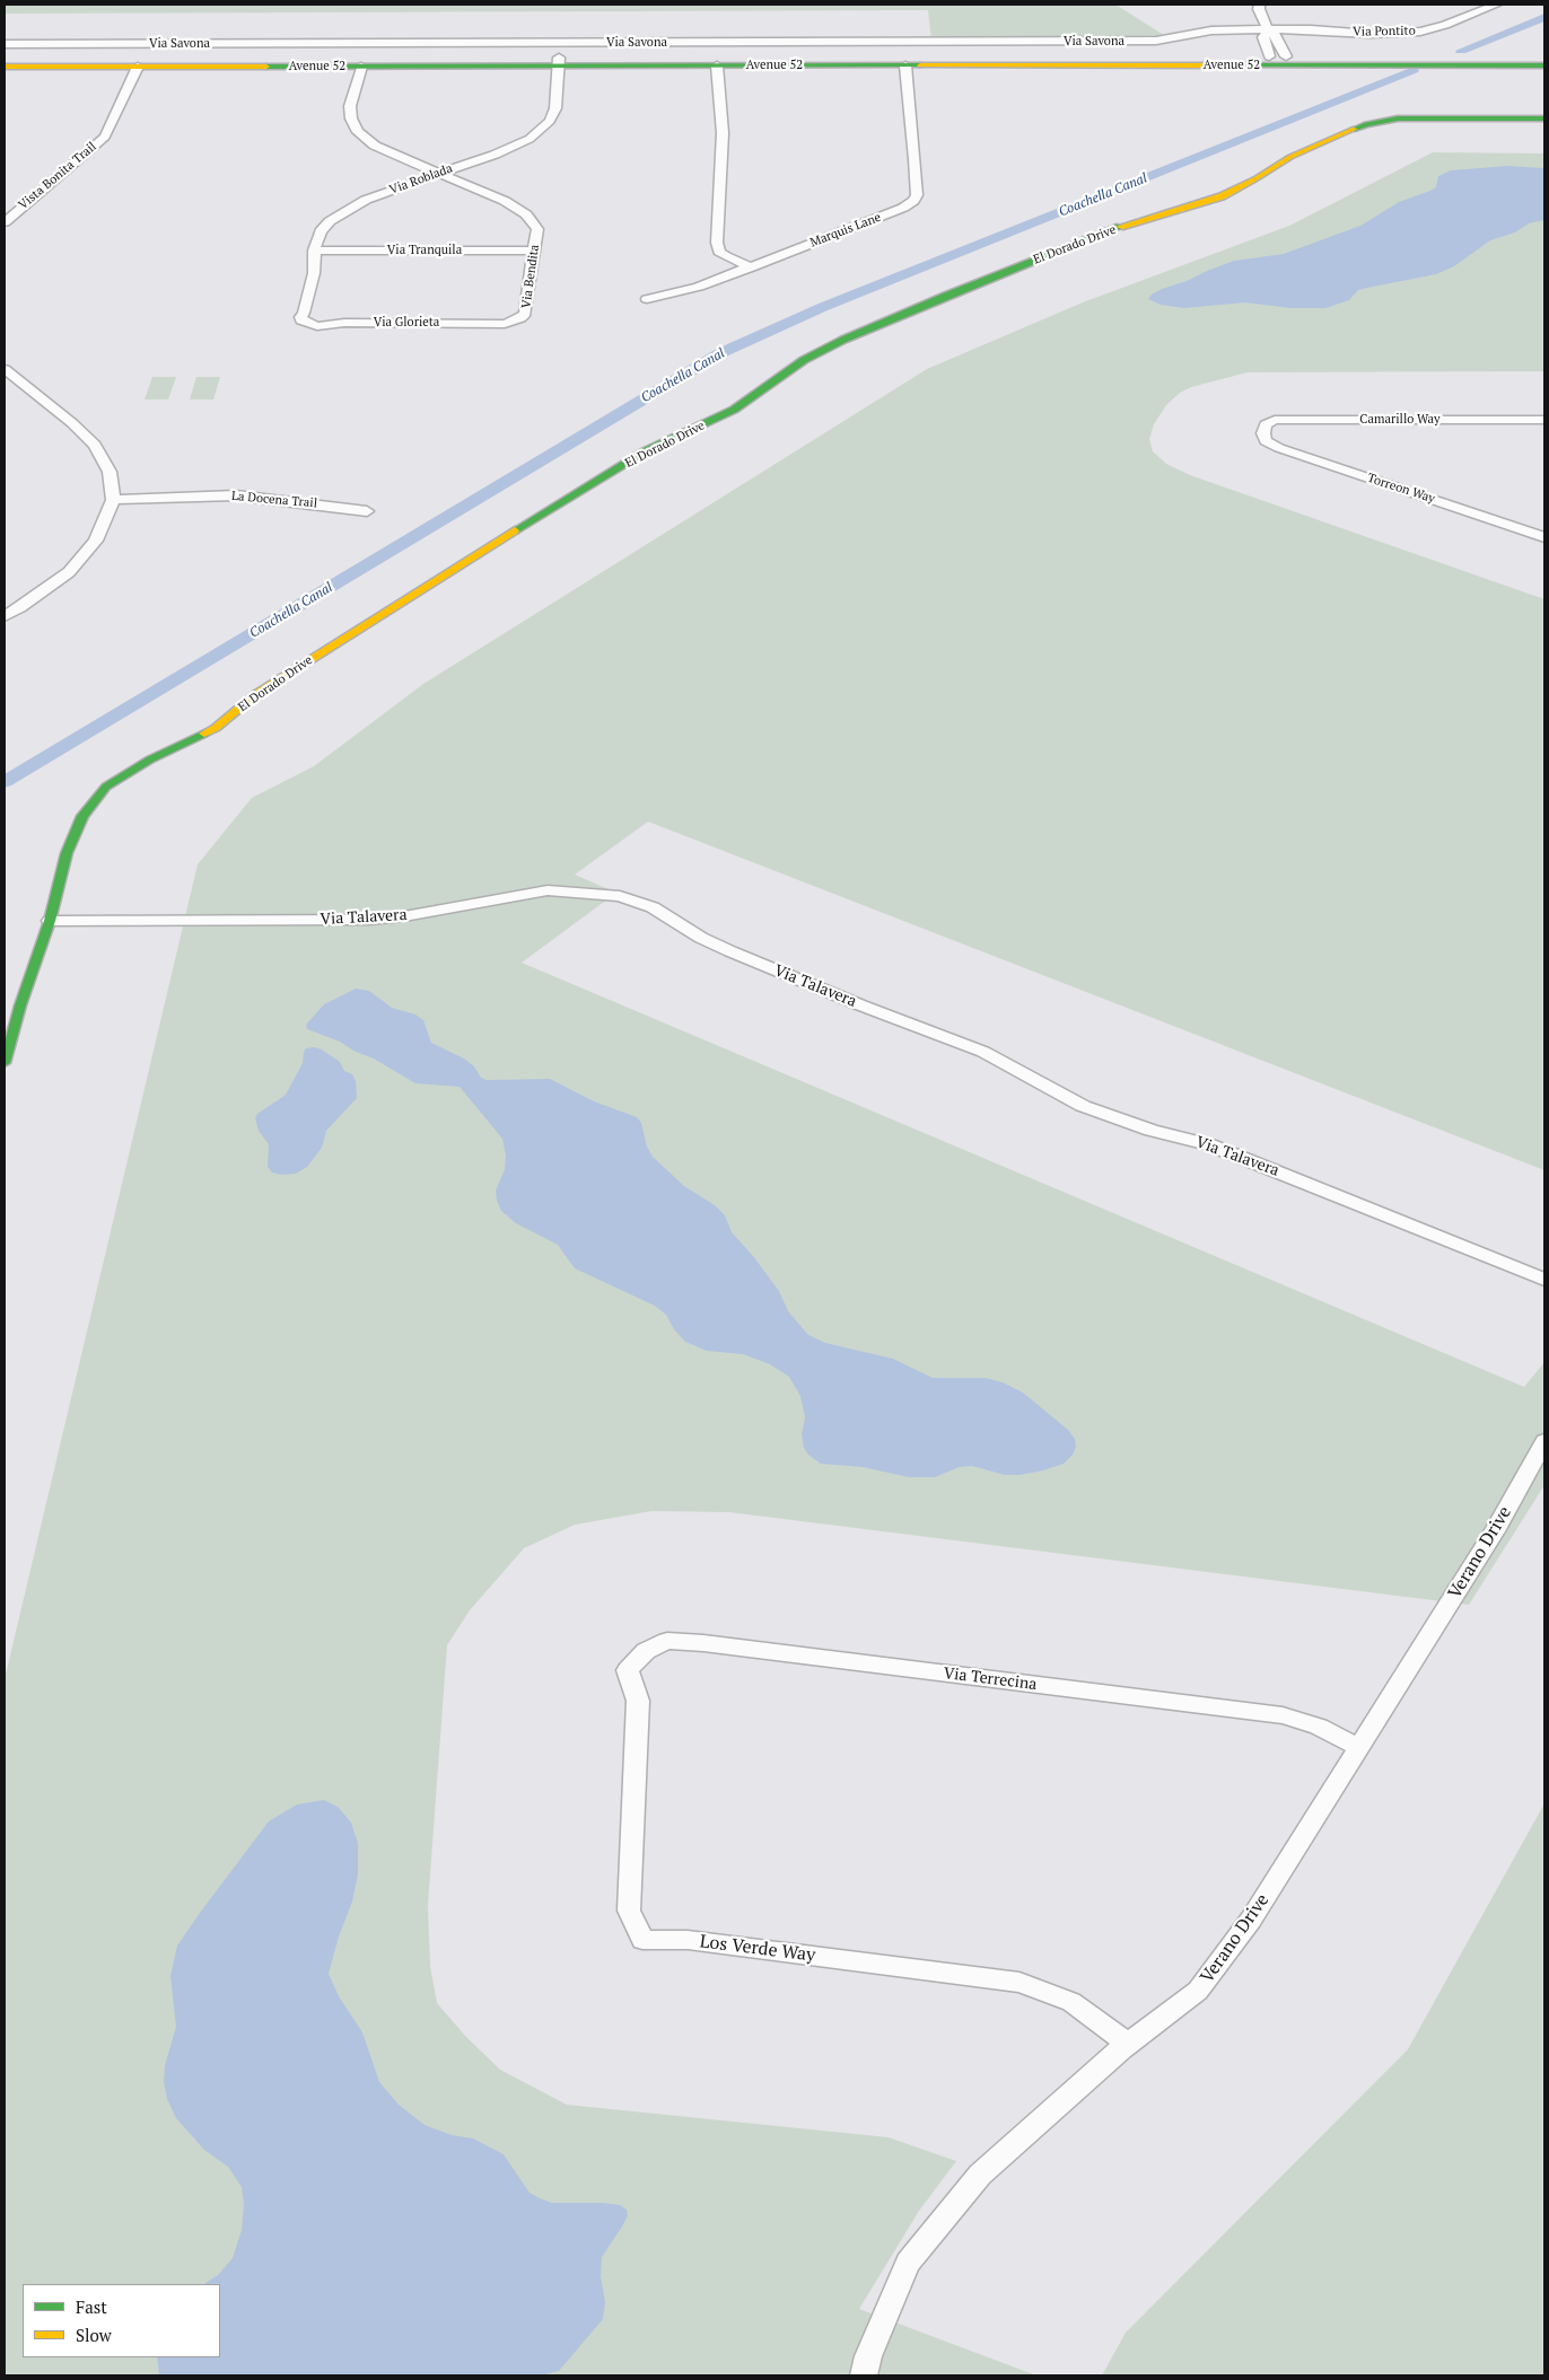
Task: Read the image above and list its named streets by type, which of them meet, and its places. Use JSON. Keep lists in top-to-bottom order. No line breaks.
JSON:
{"streets":{"main road":["Avenue 52","El Dorado Drive"],"street":["Via Pontito","Via Savona","Vista Bonita Trail","Via Roblada","Marquis Lane","Via Tranquila","Via Bendita","Via Glorieta","Camarillo Way","Torreon Way","La Docena Trail","Via Talavera","Verano Drive","Via Terrecina","Los Verde Way"]},"crossings":[["Via Pontito","Via Savona"],["Avenue 52","Vista Bonita Trail"],["Avenue 52","Via Roblada"],["Avenue 52","Marquis Lane"],["Avenue 52","Via Bendita"],["Via Roblada","Via Tranquila"],["Via Roblada","Via Bendita"],["Via Roblada","Via Glorieta"],["El Dorado Drive","Via Talavera"],["Via Tranquila","Via Bendita"],["Via Bendita","Via Glorieta"],["Camarillo Way","Torreon Way"],["Verano Drive","Via Terrecina"],["Verano Drive","Los Verde Way"],["Via Terrecina","Los Verde Way"]],"water":["Coachella Canal"],"legend":["Fast","Slow"]}
